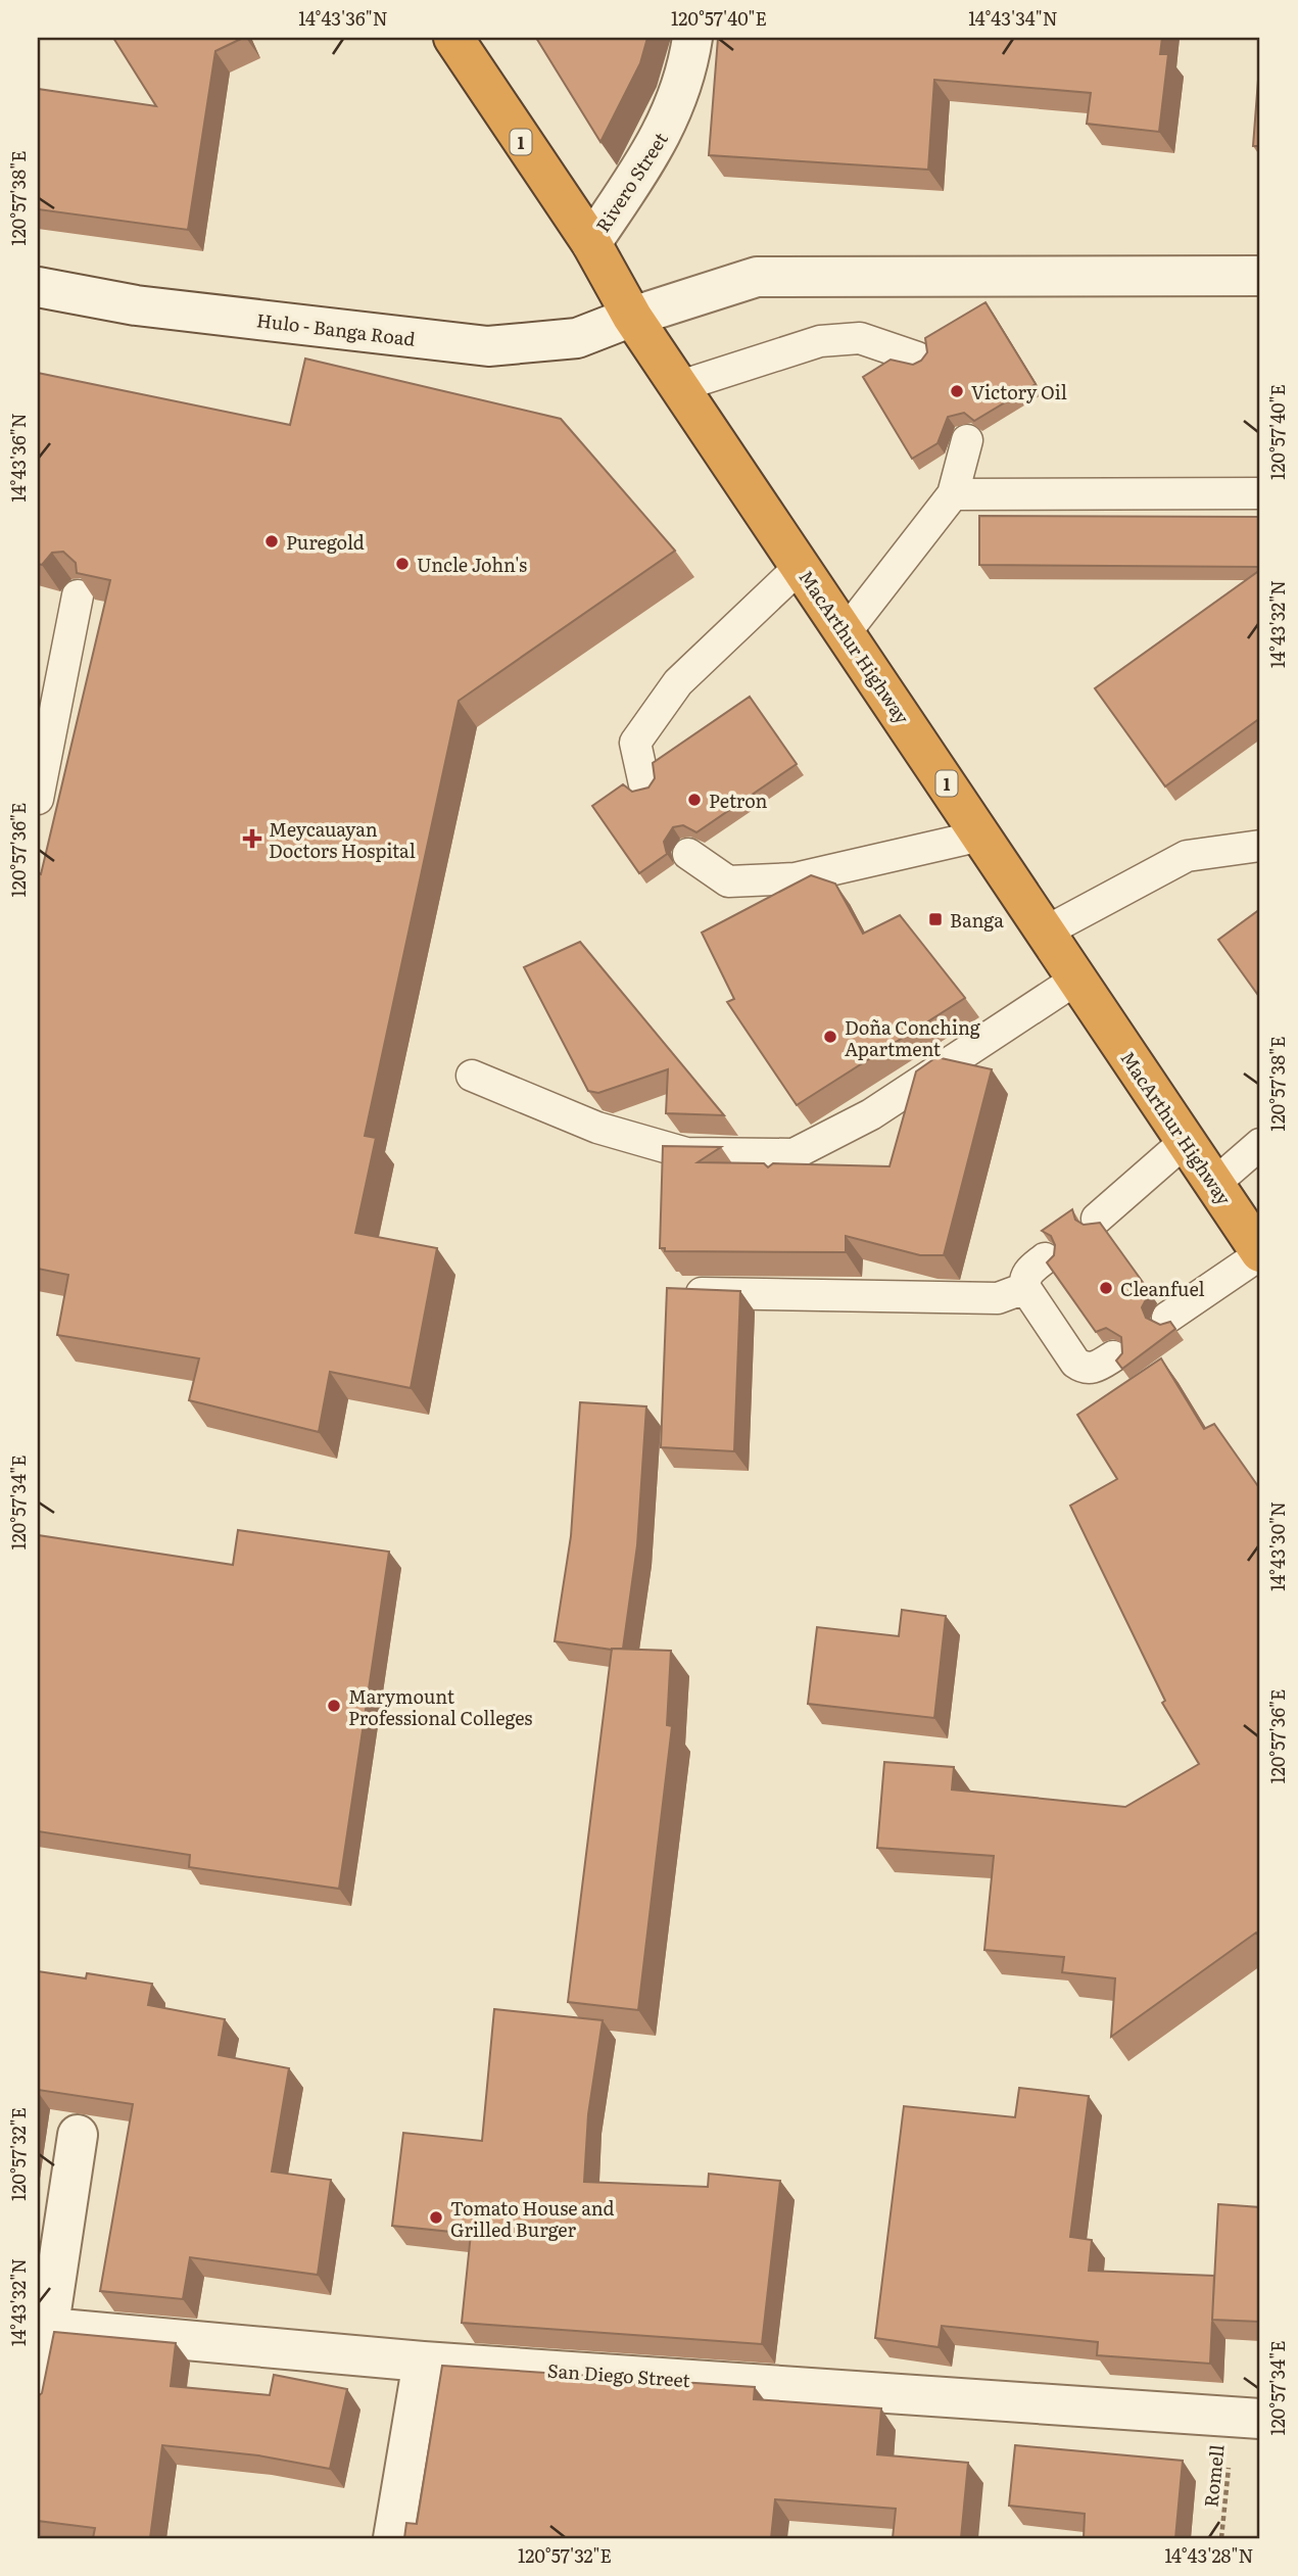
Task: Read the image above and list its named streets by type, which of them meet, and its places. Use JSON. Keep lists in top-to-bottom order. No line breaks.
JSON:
{"streets":{"highway":["1","MacArthur Highway"],"street":["Rivero Street","Hulo - Banga Road","San Diego Street"],"path":["Romell"]},"crossings":[["Rivero Street","MacArthur Highway"],["Hulo - Banga Road","MacArthur Highway"],["San Diego Street","Romell"]],"places":{"other":["Victory Oil","Puregold","Uncle John's","Petron","Doña Conching Apartment","Cleanfuel","Marymount Professional Colleges","Tomato House and Grilled Burger"],"health":["Meycauayan Doctors Hospital"],"transit":["Banga"]},"coordinates":["14°43'36\"N","120°57'40\"E","14°43'34\"N","120°57'38\"E","14°43'32\"N","120°57'36\"E","120°57'34\"E","14°43'30\"N","120°57'32\"E","14°43'28\"N"]}
